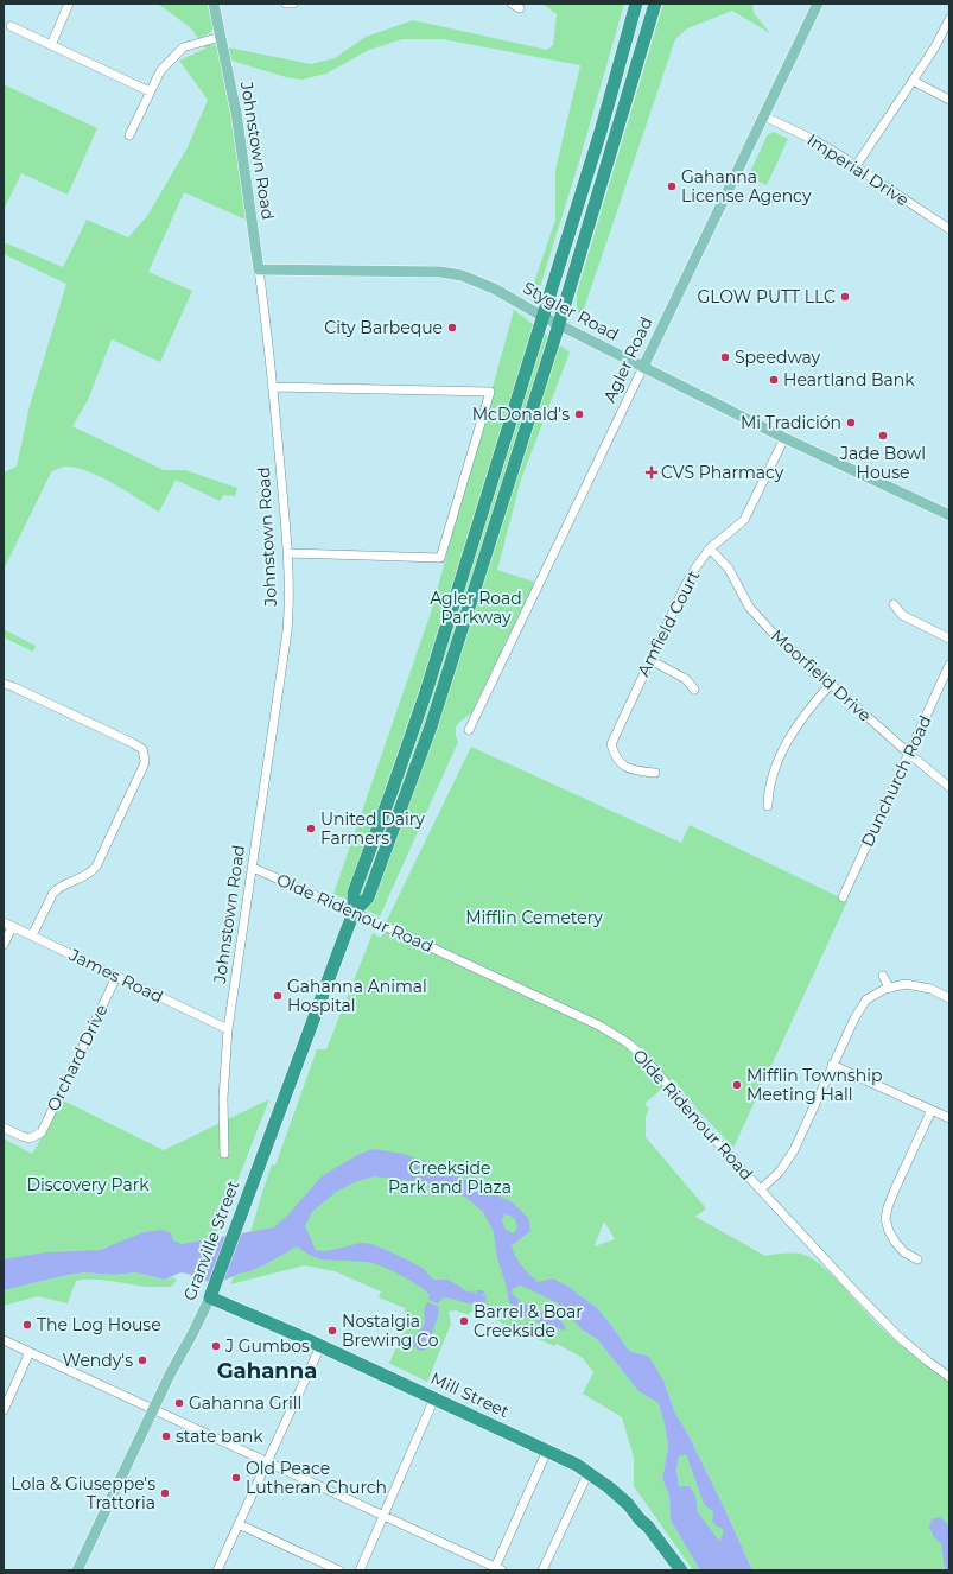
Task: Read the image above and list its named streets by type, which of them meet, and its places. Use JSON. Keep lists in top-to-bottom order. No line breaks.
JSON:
{"streets":{"highway":["Granville Street","Mill Street"],"main road":["Johnstown Road","Stygler Road","Agler Road"],"street":["Imperial Drive","Amfield Court","Moorfield Drive","Dunchurch Road","Olde Ridenour Road","James Road","Orchard Drive"]},"crossings":[["Johnstown Road","Stygler Road"],["Johnstown Road","Olde Ridenour Road"],["Johnstown Road","James Road"],["Imperial Drive","Agler Road"],["Stygler Road","Agler Road"],["Stygler Road","Amfield Court"],["Amfield Court","Moorfield Drive"],["Moorfield Drive","Dunchurch Road"],["Olde Ridenour Road","Granville Street"],["James Road","Orchard Drive"],["Granville Street","Mill Street"]],"districts":["Gahanna"],"parks":["Agler Road Parkway","Mifflin Cemetery","Creekside Park and Plaza","Discovery Park"],"places":{"other":["Gahanna License Agency","GLOW PUTT LLC","City Barbeque","Speedway","Heartland Bank","McDonald's","Mi Tradición","Jade Bowl House","United Dairy Farmers","Gahanna Animal Hospital","Mifflin Township Meeting Hall","Barrel & Boar Creekside","The Log House","Nostalgia Brewing Co","J Gumbos","Wendy's","Gahanna Grill","state bank","Old Peace Lutheran Church","Lola & Giuseppe's Trattoria"],"health":["CVS Pharmacy"]}}
